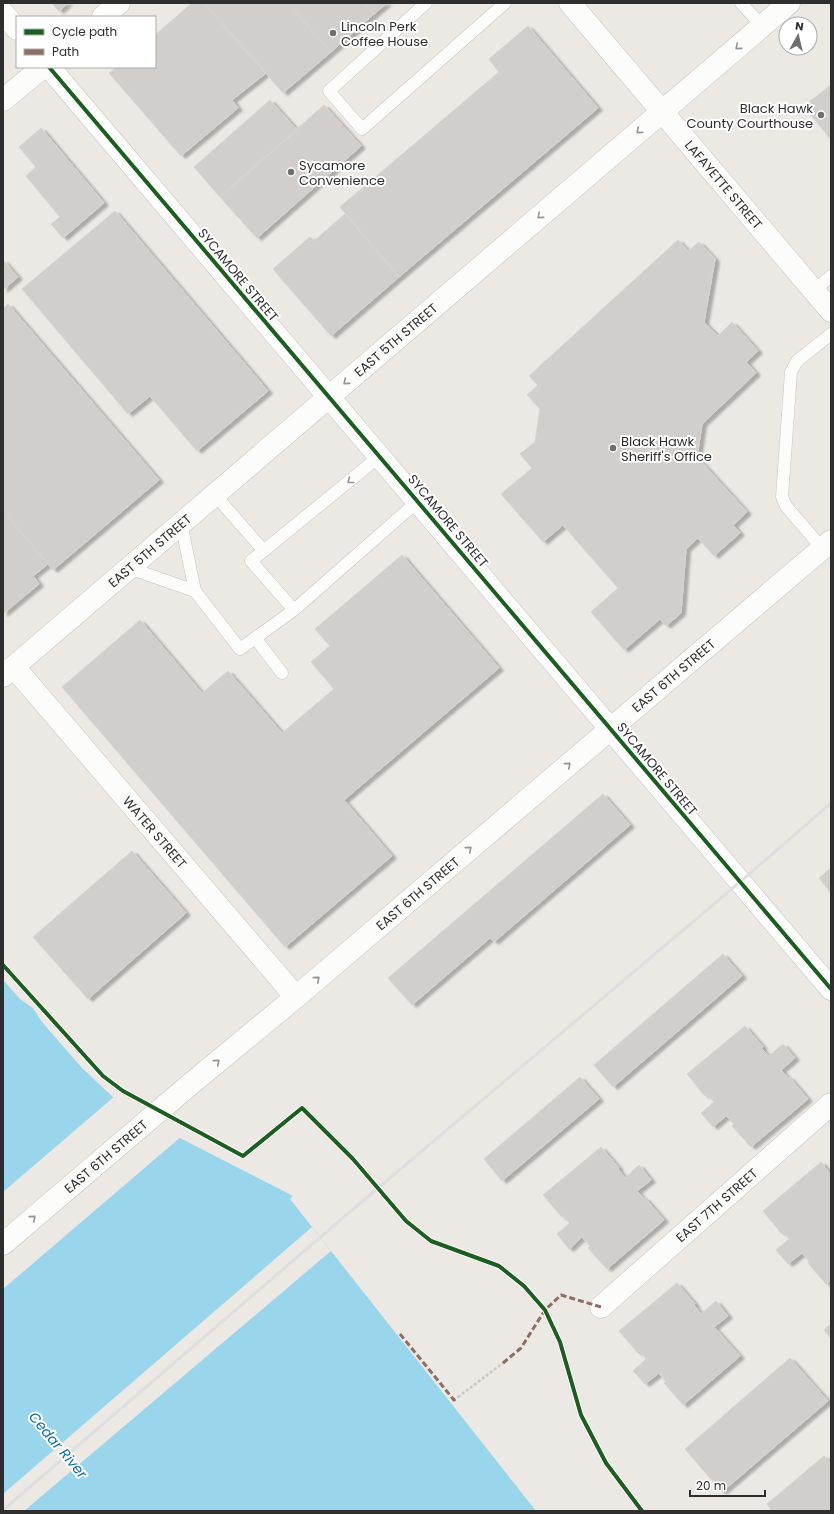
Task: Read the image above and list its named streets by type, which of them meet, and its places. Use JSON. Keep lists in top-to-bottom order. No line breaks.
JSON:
{"streets":{"street":["LAFAYETTE STREET","SYCAMORE STREET","EAST 5TH STREET","EAST 6TH STREET","WATER STREET","EAST 7TH STREET"]},"crossings":[["LAFAYETTE STREET","EAST 5TH STREET"],["SYCAMORE STREET","EAST 5TH STREET"],["SYCAMORE STREET","EAST 6TH STREET"],["EAST 5TH STREET","WATER STREET"],["EAST 6TH STREET","WATER STREET"]],"one_way":["EAST 5TH STREET","EAST 6TH STREET"],"water":["Cedar River"],"places":["Lincoln Perk Coffee House","Black Hawk County Courthouse","Sycamore Convenience","Black Hawk Sheriff's Office"],"legend":["Cycle path","Path"],"scale_bar":"20 m","north":"top"}
